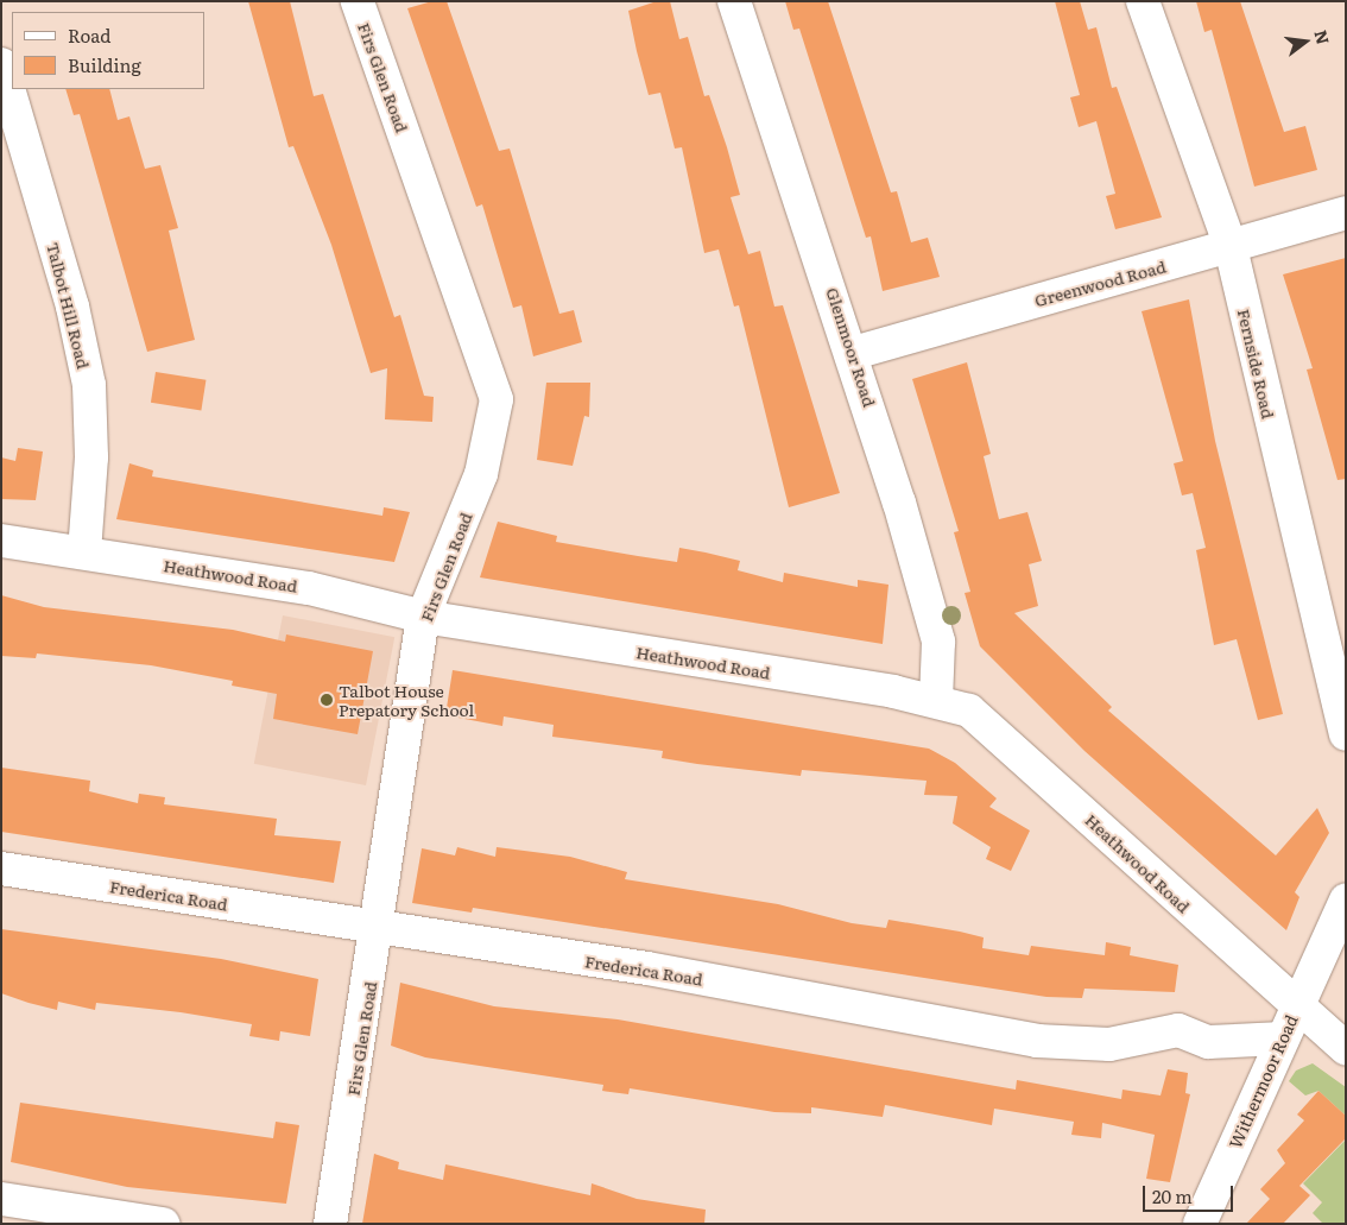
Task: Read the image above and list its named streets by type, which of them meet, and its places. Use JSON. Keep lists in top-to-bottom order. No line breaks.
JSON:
{"streets":{"street":["Firs Glen Road","Greenwood Road","Talbot Hill Road","Glenmoor Road","Fernside Road","Heathwood Road","Frederica Road","Withermoor Road"]},"crossings":[["Firs Glen Road","Heathwood Road"],["Firs Glen Road","Frederica Road"],["Greenwood Road","Glenmoor Road"],["Greenwood Road","Fernside Road"],["Talbot Hill Road","Heathwood Road"],["Glenmoor Road","Heathwood Road"],["Heathwood Road","Withermoor Road"],["Frederica Road","Withermoor Road"]],"places":["Talbot House Prepatory School"],"legend":["Road","Building"],"scale_bar":"20 m","north":"right"}
